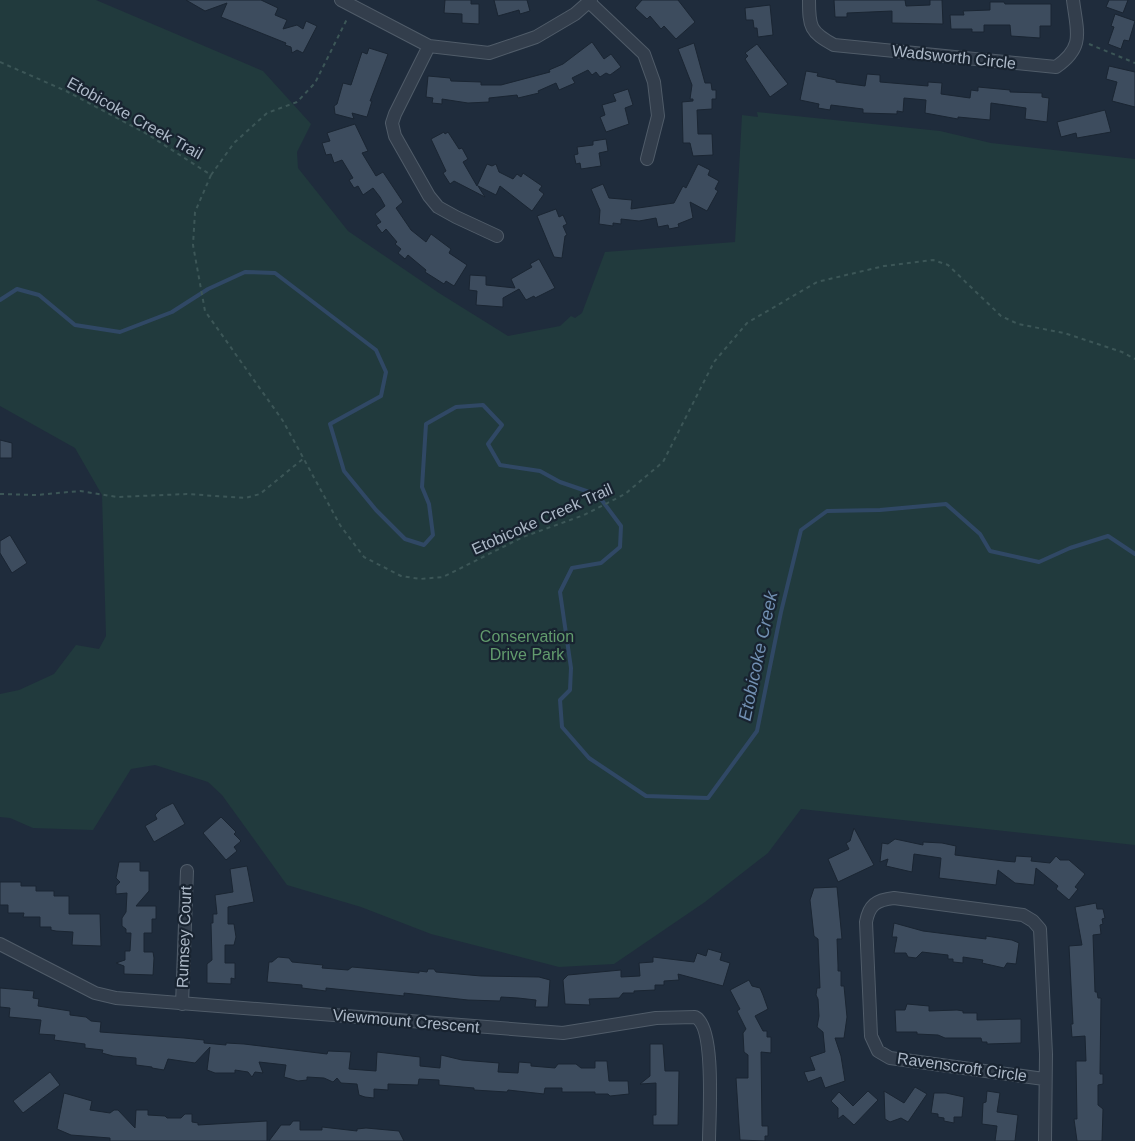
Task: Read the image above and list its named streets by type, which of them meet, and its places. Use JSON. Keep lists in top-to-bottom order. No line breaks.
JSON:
{"streets":{"street":["Wadsworth Circle","Rumsey Court","Viewmount Crescent","Ravenscroft Circle"],"path":["Etobicoke Creek Trail"]},"crossings":[["Rumsey Court","Viewmount Crescent"]],"water":["Etobicoke Creek"],"parks":["Conservation Drive Park"]}
